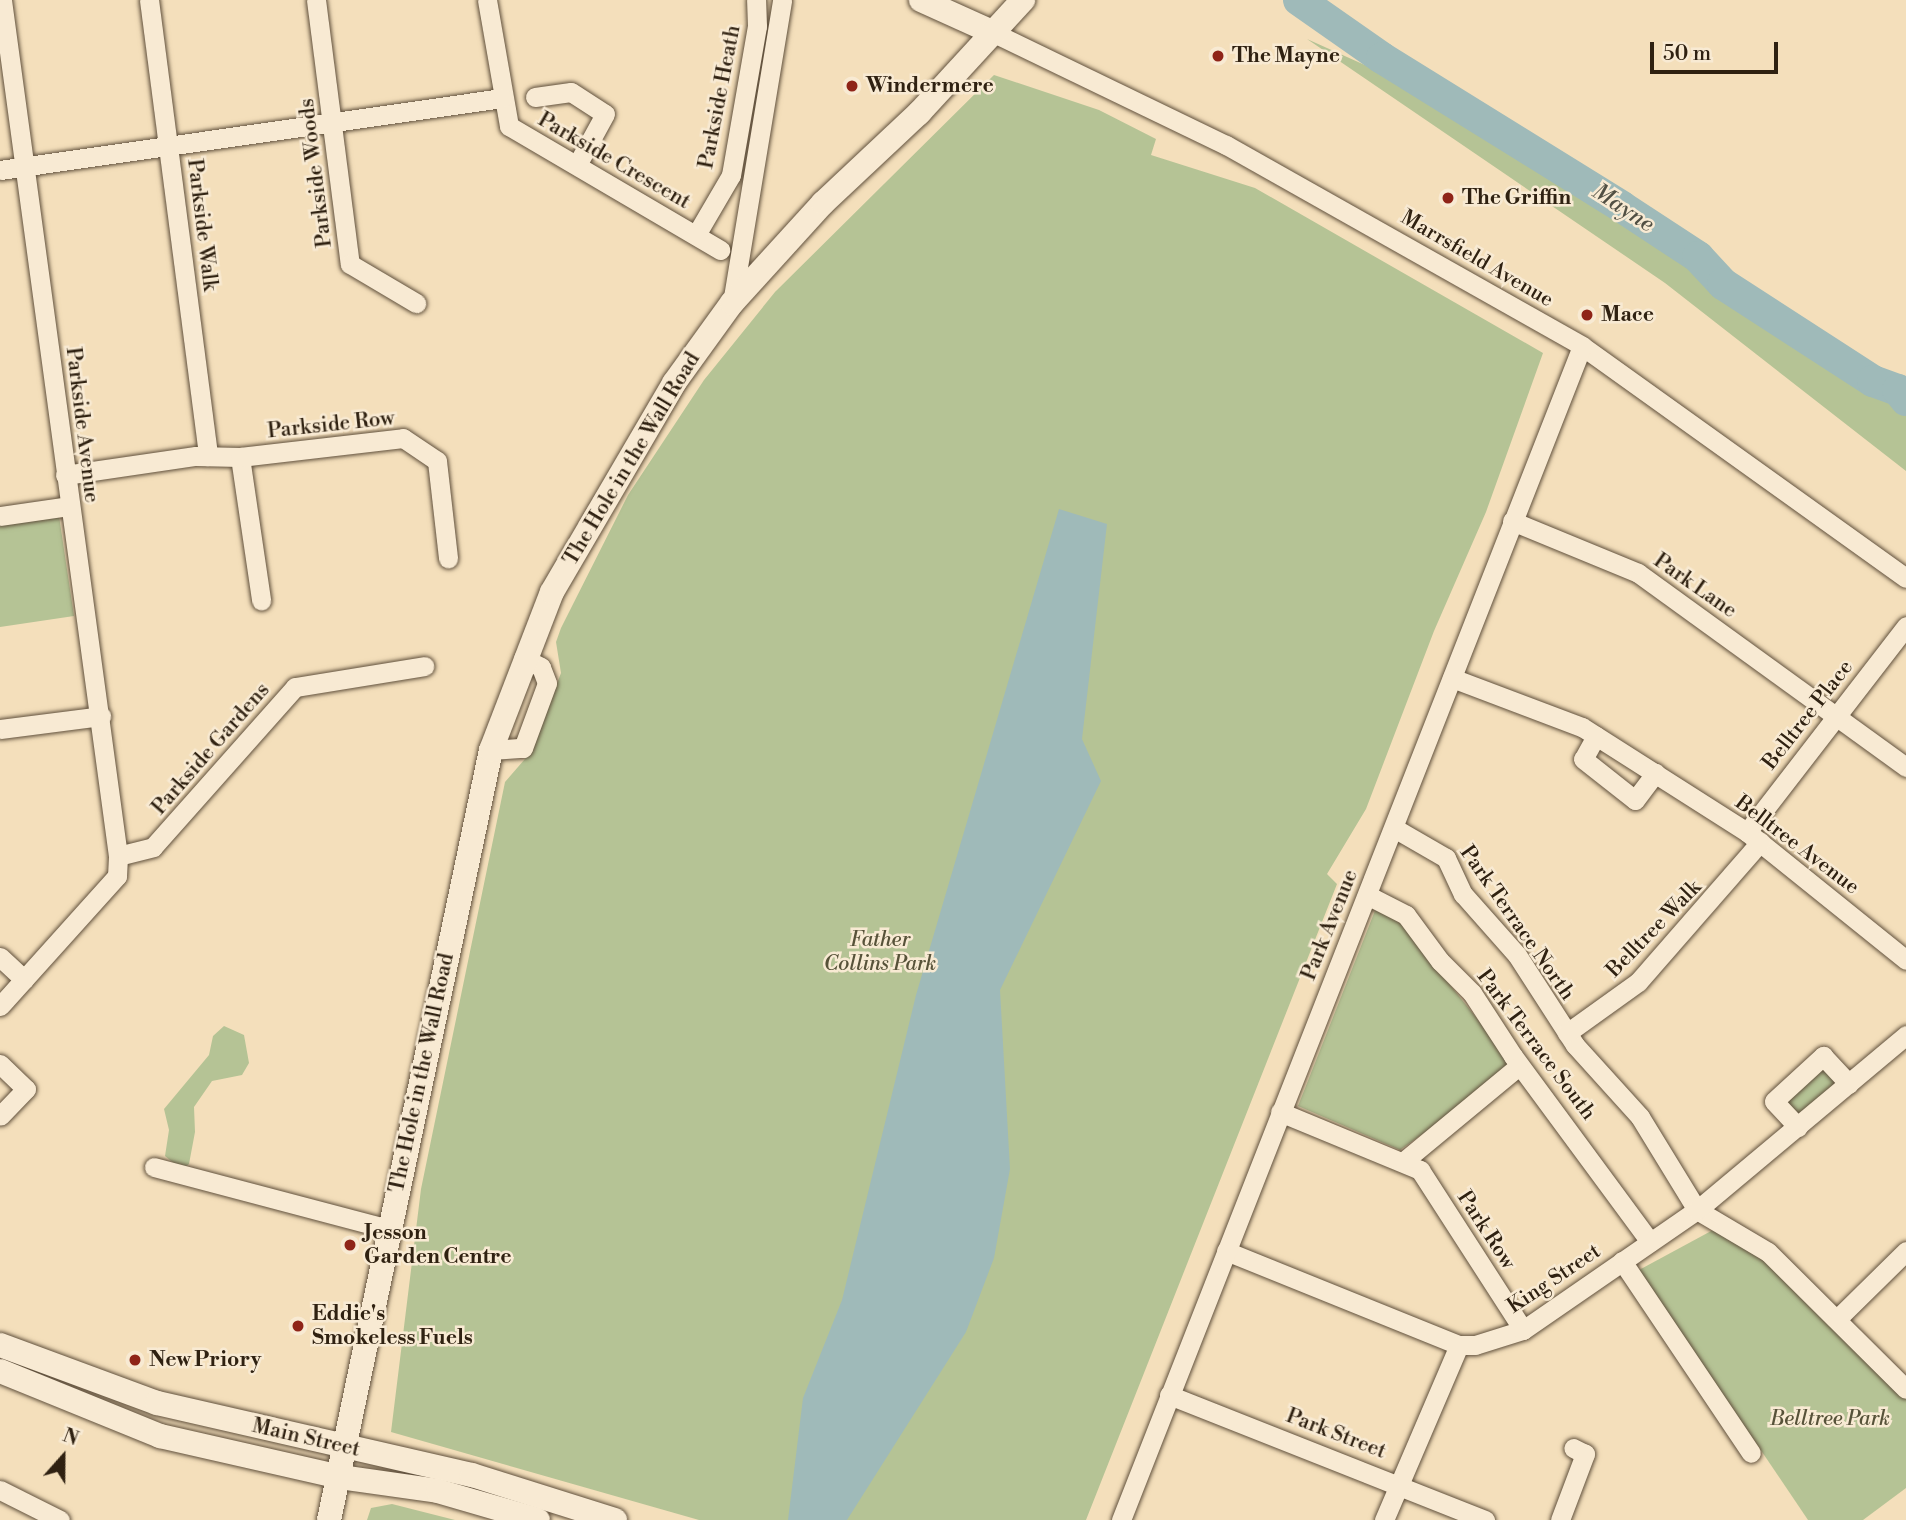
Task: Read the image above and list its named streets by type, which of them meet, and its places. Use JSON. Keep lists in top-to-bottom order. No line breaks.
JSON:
{"streets":{"street":["Parkside Heath","Parkside Crescent","Parkside Woods","Parkside Walk","Marrsfield Avenue","Parkside Avenue","Parkside Row","The Hole in the Wall Road","Park Lane","Belltree Place","Parkside Gardens","Belltree Avenue","Park Terrace North","Park Avenue","Belltree Walk","Park Terrace South","Park Row","King Street","Park Street","Main Street"]},"crossings":[["Parkside Heath","Parkside Crescent"],["Parkside Walk","Parkside Row"],["Marrsfield Avenue","The Hole in the Wall Road"],["Marrsfield Avenue","Park Avenue"],["Parkside Avenue","Parkside Row"],["Parkside Avenue","Parkside Gardens"],["The Hole in the Wall Road","Main Street"],["Park Lane","Belltree Place"],["Park Lane","Park Avenue"],["Belltree Place","Belltree Avenue"],["Belltree Place","Belltree Walk"],["Belltree Avenue","Park Avenue"],["Belltree Avenue","Belltree Walk"],["Park Terrace North","Park Avenue"],["Park Terrace North","Belltree Walk"],["Park Terrace North","King Street"],["Park Avenue","Park Terrace South"],["Park Avenue","Park Row"],["Park Avenue","Park Street"],["Park Terrace South","King Street"],["Park Row","King Street"]],"water":["Mayne"],"parks":["Father Collins Park","Belltree Park"],"places":["The Mayne","Windermere","The Griffin","Mace","Jesson Garden Centre","Eddie's Smokeless Fuels","New Priory"],"scale_bar":"50 m","north":"top"}
